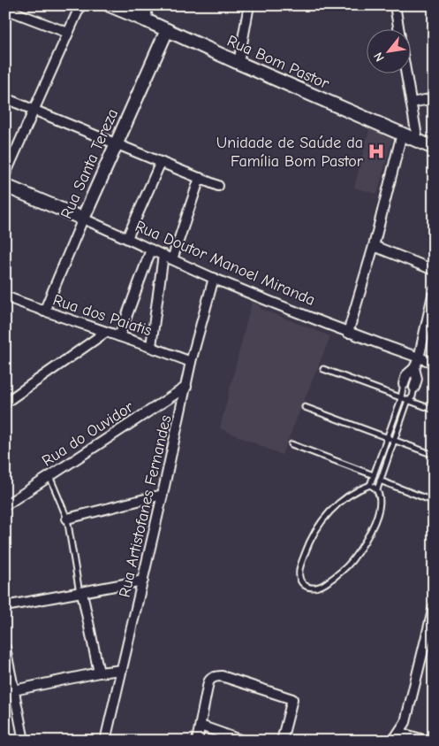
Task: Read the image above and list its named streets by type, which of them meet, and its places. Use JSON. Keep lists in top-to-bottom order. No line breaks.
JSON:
{"streets":{"main road":["Rua Bom Pastor","Rua Santa Tereza","Rua Doutor Manoel Miranda"],"street":["Rua dos Paiatis","Rua do Ouvidor","Rua Artistofanes Fernandes"]},"crossings":[["Rua Bom Pastor","Rua Santa Tereza"],["Rua Santa Tereza","Rua Doutor Manoel Miranda"],["Rua Santa Tereza","Rua dos Paiatis"],["Rua Doutor Manoel Miranda","Rua Artistofanes Fernandes"],["Rua dos Paiatis","Rua Artistofanes Fernandes"],["Rua do Ouvidor","Rua Artistofanes Fernandes"]],"places":{"hospital":["Unidade de Saúde da Família Bom Pastor"]},"north":"bottom left"}
